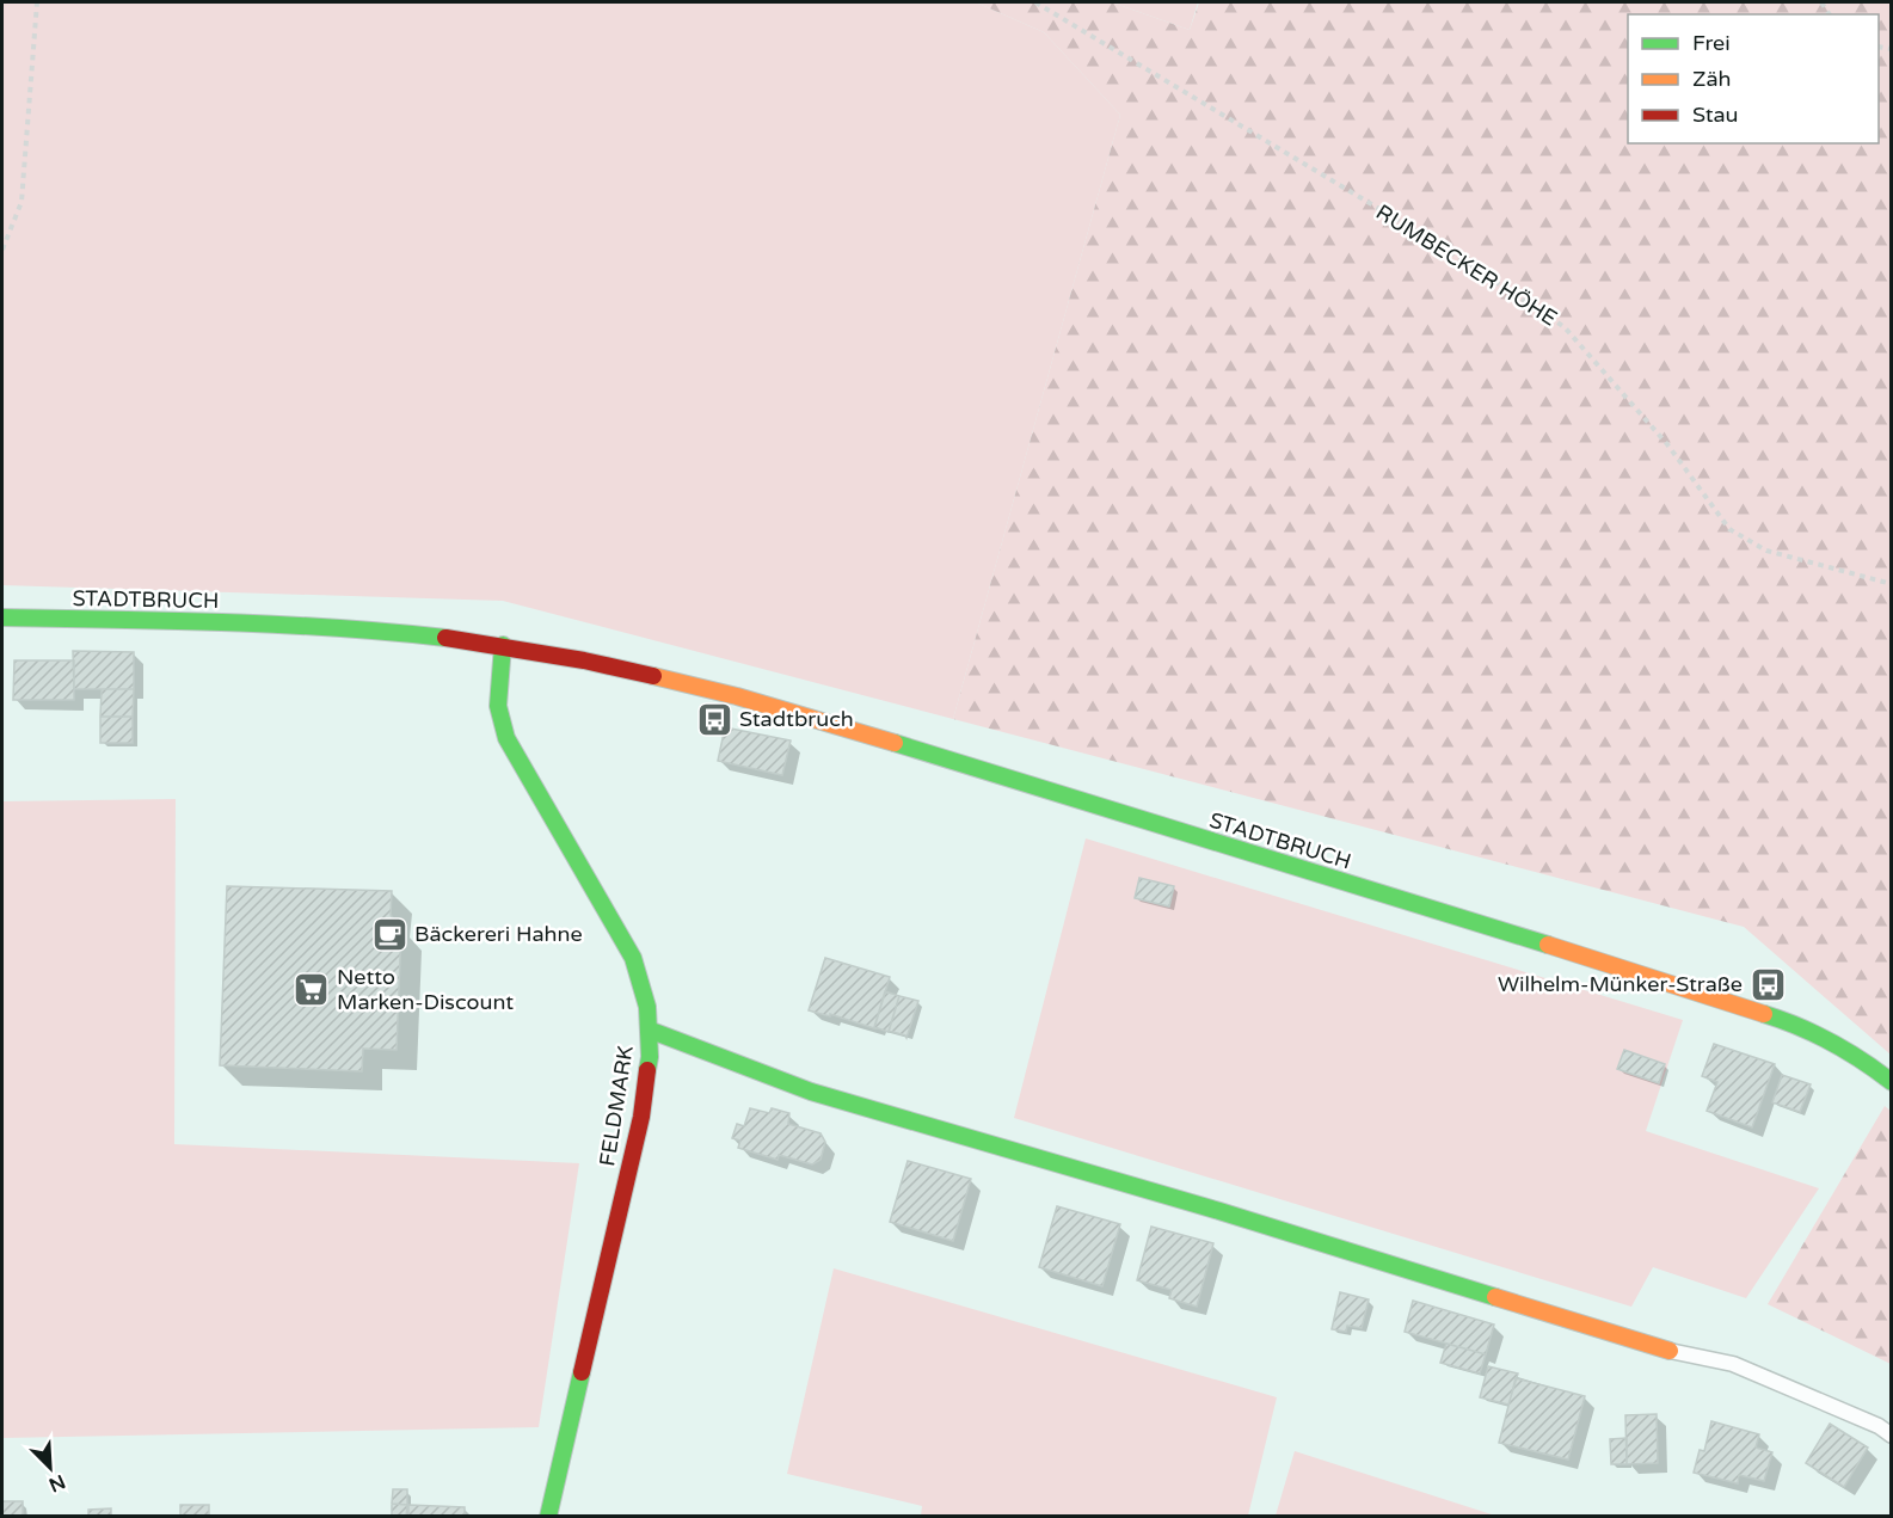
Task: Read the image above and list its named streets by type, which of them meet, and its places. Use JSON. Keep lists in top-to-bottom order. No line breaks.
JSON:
{"streets":{"street":["STADTBRUCH","FELDMARK"],"path":["RUMBECKER HÖHE"]},"crossings":[["STADTBRUCH","FELDMARK"]],"places":{"bus stop":["Stadtbruch","Wilhelm-Münker-Straße"],"cafe":["Bäckereri Hahne"],"supermarket":["Netto Marken-Discount"]},"legend":["Frei","Zäh","Stau"],"north":"bottom right"}
